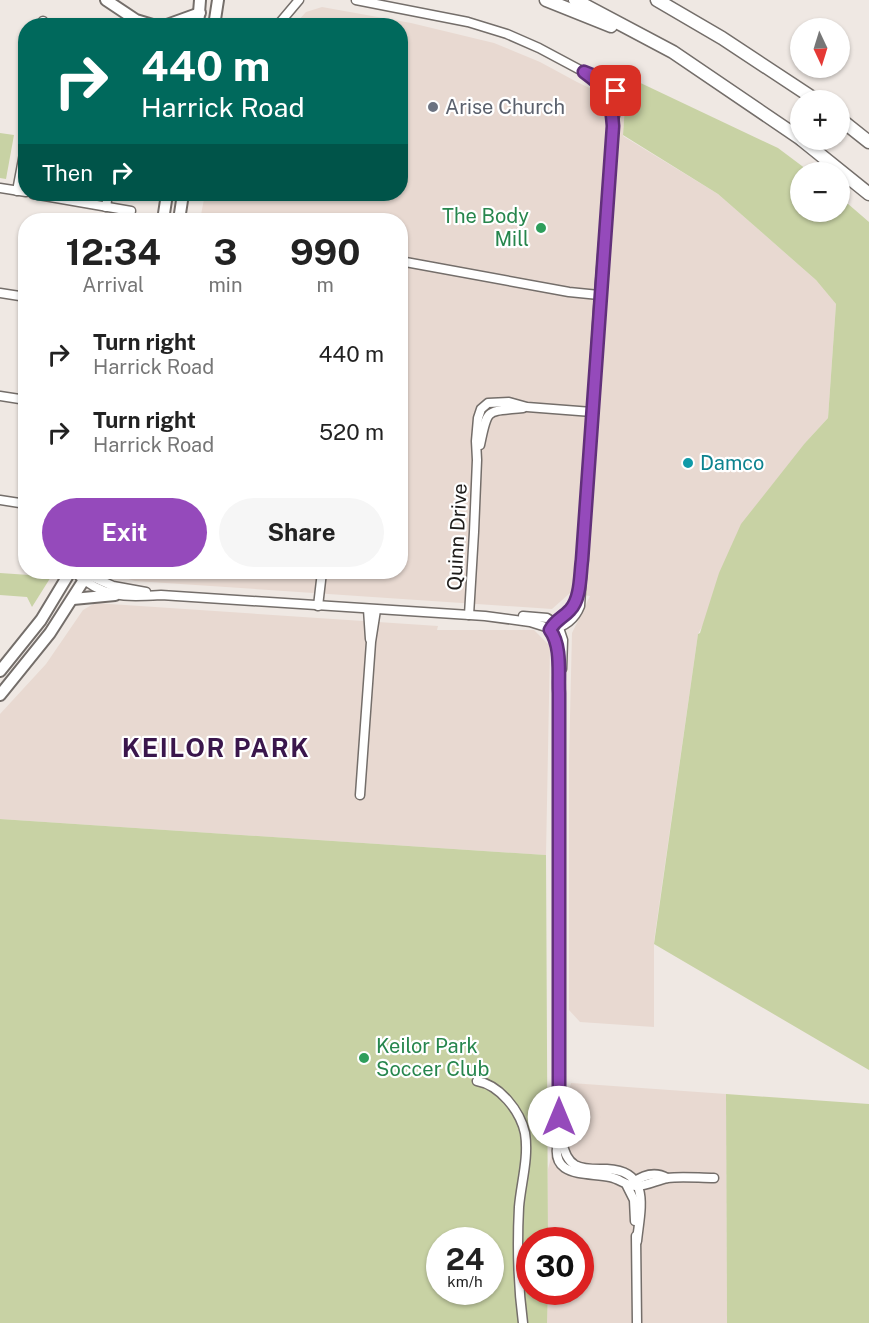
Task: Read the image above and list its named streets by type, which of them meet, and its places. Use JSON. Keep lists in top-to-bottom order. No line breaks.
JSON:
{"streets":{"street":["Quinn Drive"]},"districts":["KEILOR PARK"],"places":["Arise Church","The Body Mill","Damco","Keilor Park Soccer Club"],"north":"bottom","page":{"map_buttons":["+","−"],"turn":["440 m","Harrick Road"],"then":"Then","eta":["12:34","Arrival","3","min","990","m"],"list":[{"name":"Turn right","note":"Harrick Road","value":"440 m"},{"name":"Turn right","note":"Harrick Road","value":"520 m"}],"buttons":["Exit","Share"],"speed":"24 km/h","limit":"30"}}
